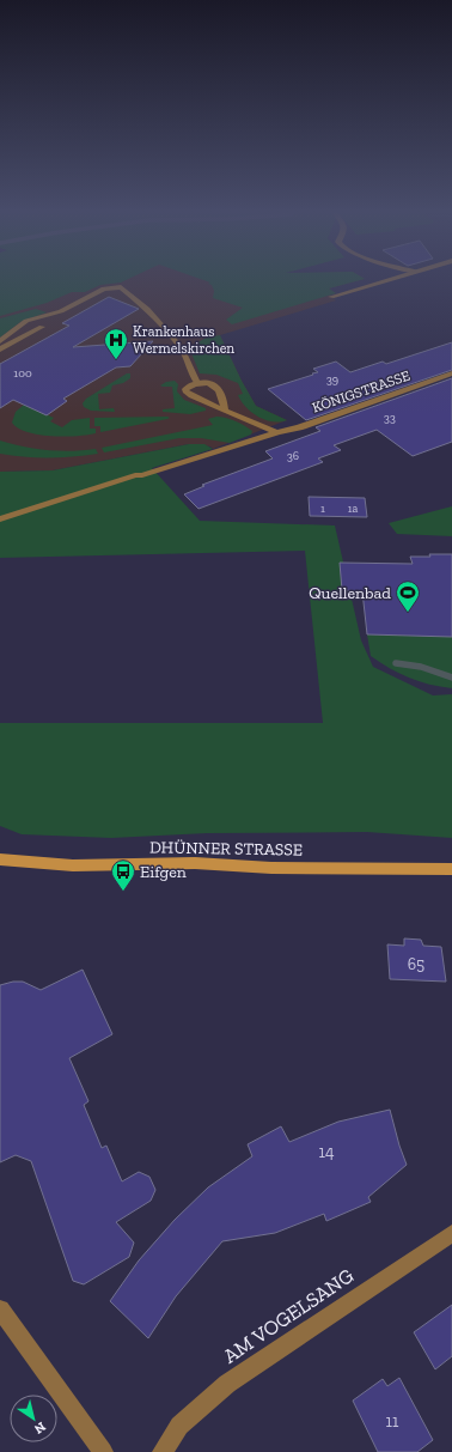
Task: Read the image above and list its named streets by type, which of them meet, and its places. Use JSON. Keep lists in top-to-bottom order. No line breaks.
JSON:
{"streets":{"main road":["DHÜNNER STRASSE"],"street":["KÖNIGSTRASSE","AM VOGELSANG"]},"places":{"hospital":["Krankenhaus Wermelskirchen"],"sports":["Quellenbad"],"bus stop":["Eifgen"]},"house_numbers":["100","39","33","36","1","1a","65","14","11"],"north":"bottom right"}
